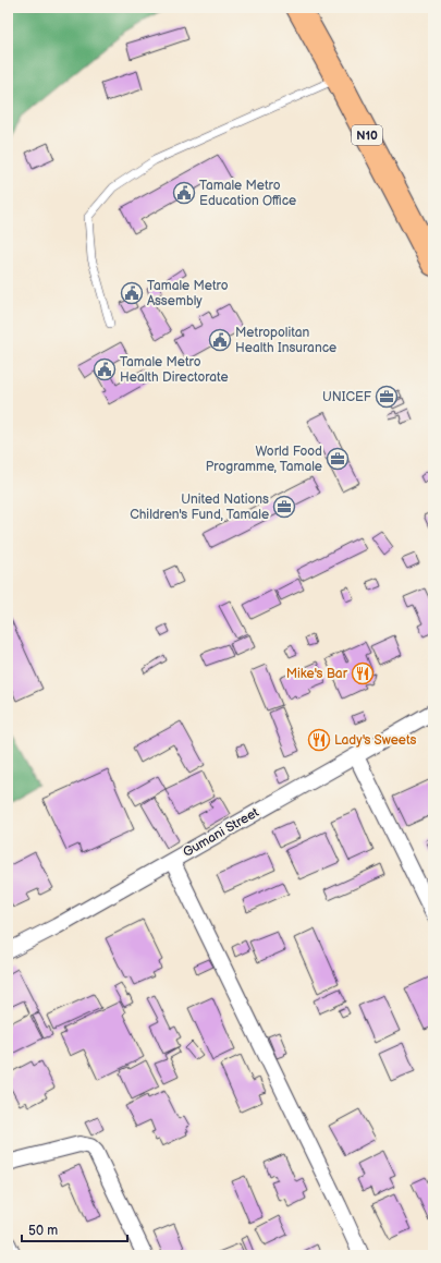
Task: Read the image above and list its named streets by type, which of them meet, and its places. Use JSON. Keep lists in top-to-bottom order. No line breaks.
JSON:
{"streets":{"highway":["N10"],"street":["Gumani Street"]},"places":{"public building":["Tamale Metro Education Office","Tamale Metro Assembly","Metropolitan Health Insurance","Tamale Metro Health Directorate"],"office":["UNICEF","World Food Programme, Tamale","United Nations Children's Fund, Tamale"],"restaurant":["Mike's Bar","Lady's Sweets"]},"scale_bar":"50 m"}
